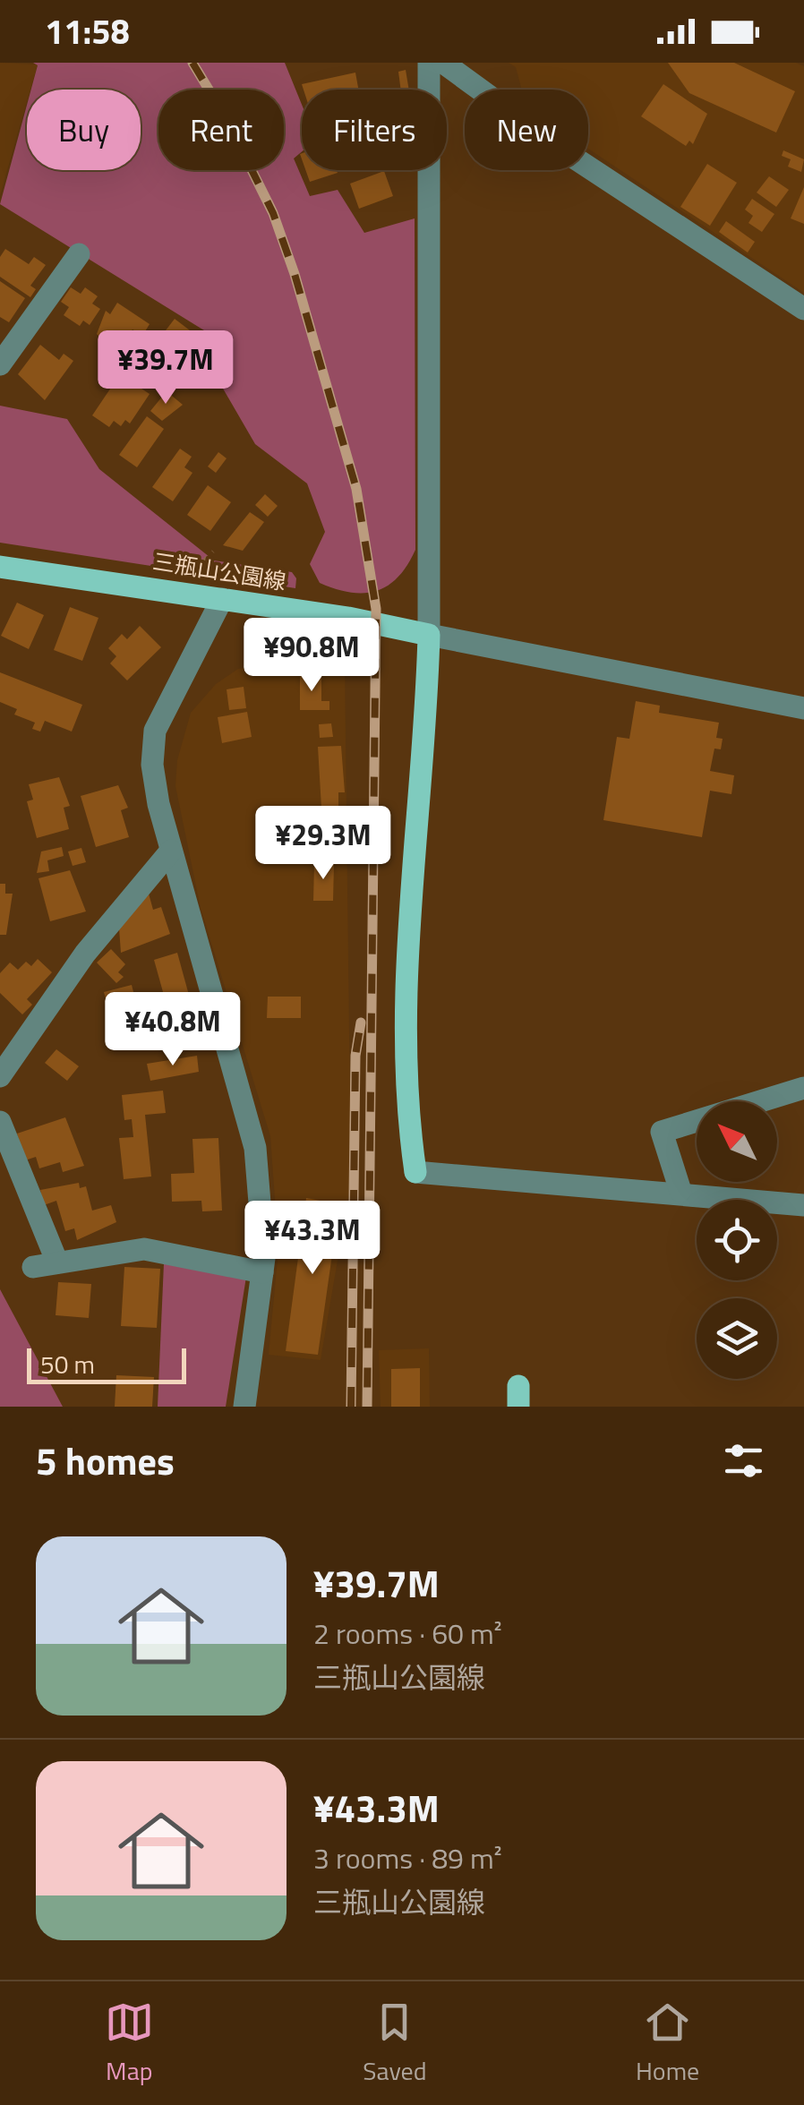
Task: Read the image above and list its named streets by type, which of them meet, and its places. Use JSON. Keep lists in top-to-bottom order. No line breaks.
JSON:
{"streets":{"main road":["三瓶山公園線"]},"scale_bar":"50 m","north":"top left","page":{"status":"11:58","chip":["Buy","Rent","Filters","New"],"price":["¥39.7M","¥90.8M","¥29.3M","¥40.8M","¥43.3M"],"scale":"50 m","heading":"5 homes","list":[{"name":"¥39.7M","note":"2 rooms · 60 m² · 三瓶山公園線"},{"name":"¥43.3M","note":"3 rooms · 89 m² · 三瓶山公園線"}],"tabs":["Map","Saved","Home"]}}
